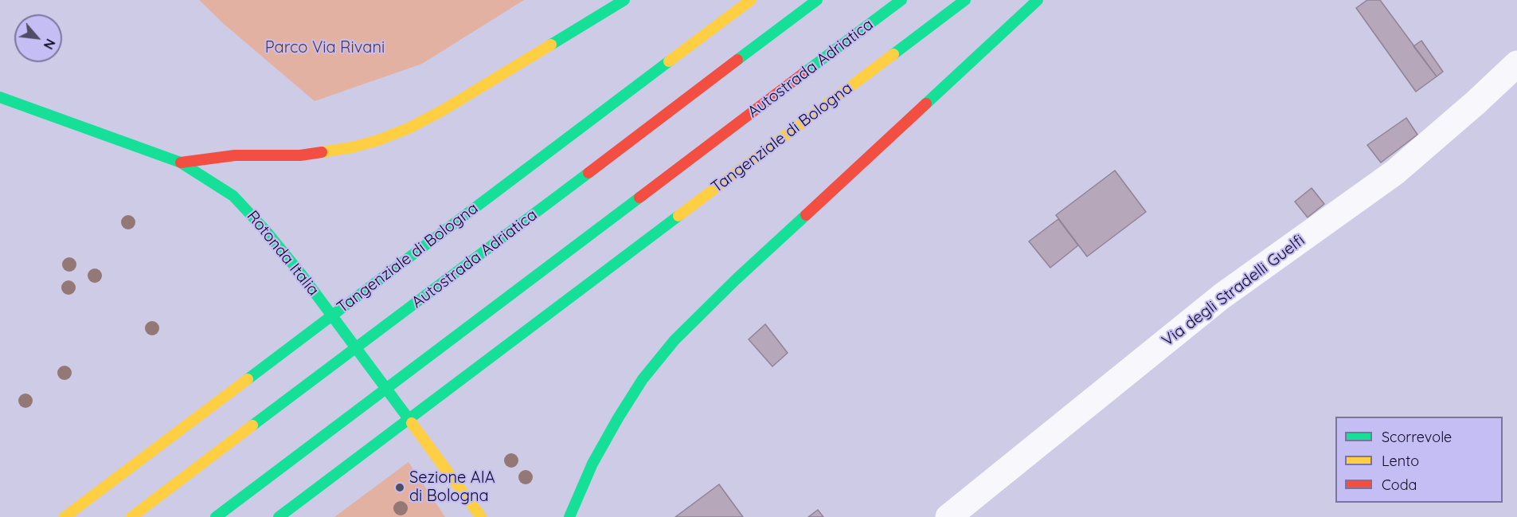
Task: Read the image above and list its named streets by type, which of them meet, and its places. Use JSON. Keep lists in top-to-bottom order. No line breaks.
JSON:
{"streets":{"main road":["Autostrada Adriatica","Tangenziale di Bologna","Rotonda Italia"],"street":["Via degli Stradelli Guelfi"]},"parks":["Parco Via Rivani"],"places":["Sezione AIA di Bologna"],"legend":["Scorrevole","Lento","Coda"],"north":"bottom right"}
